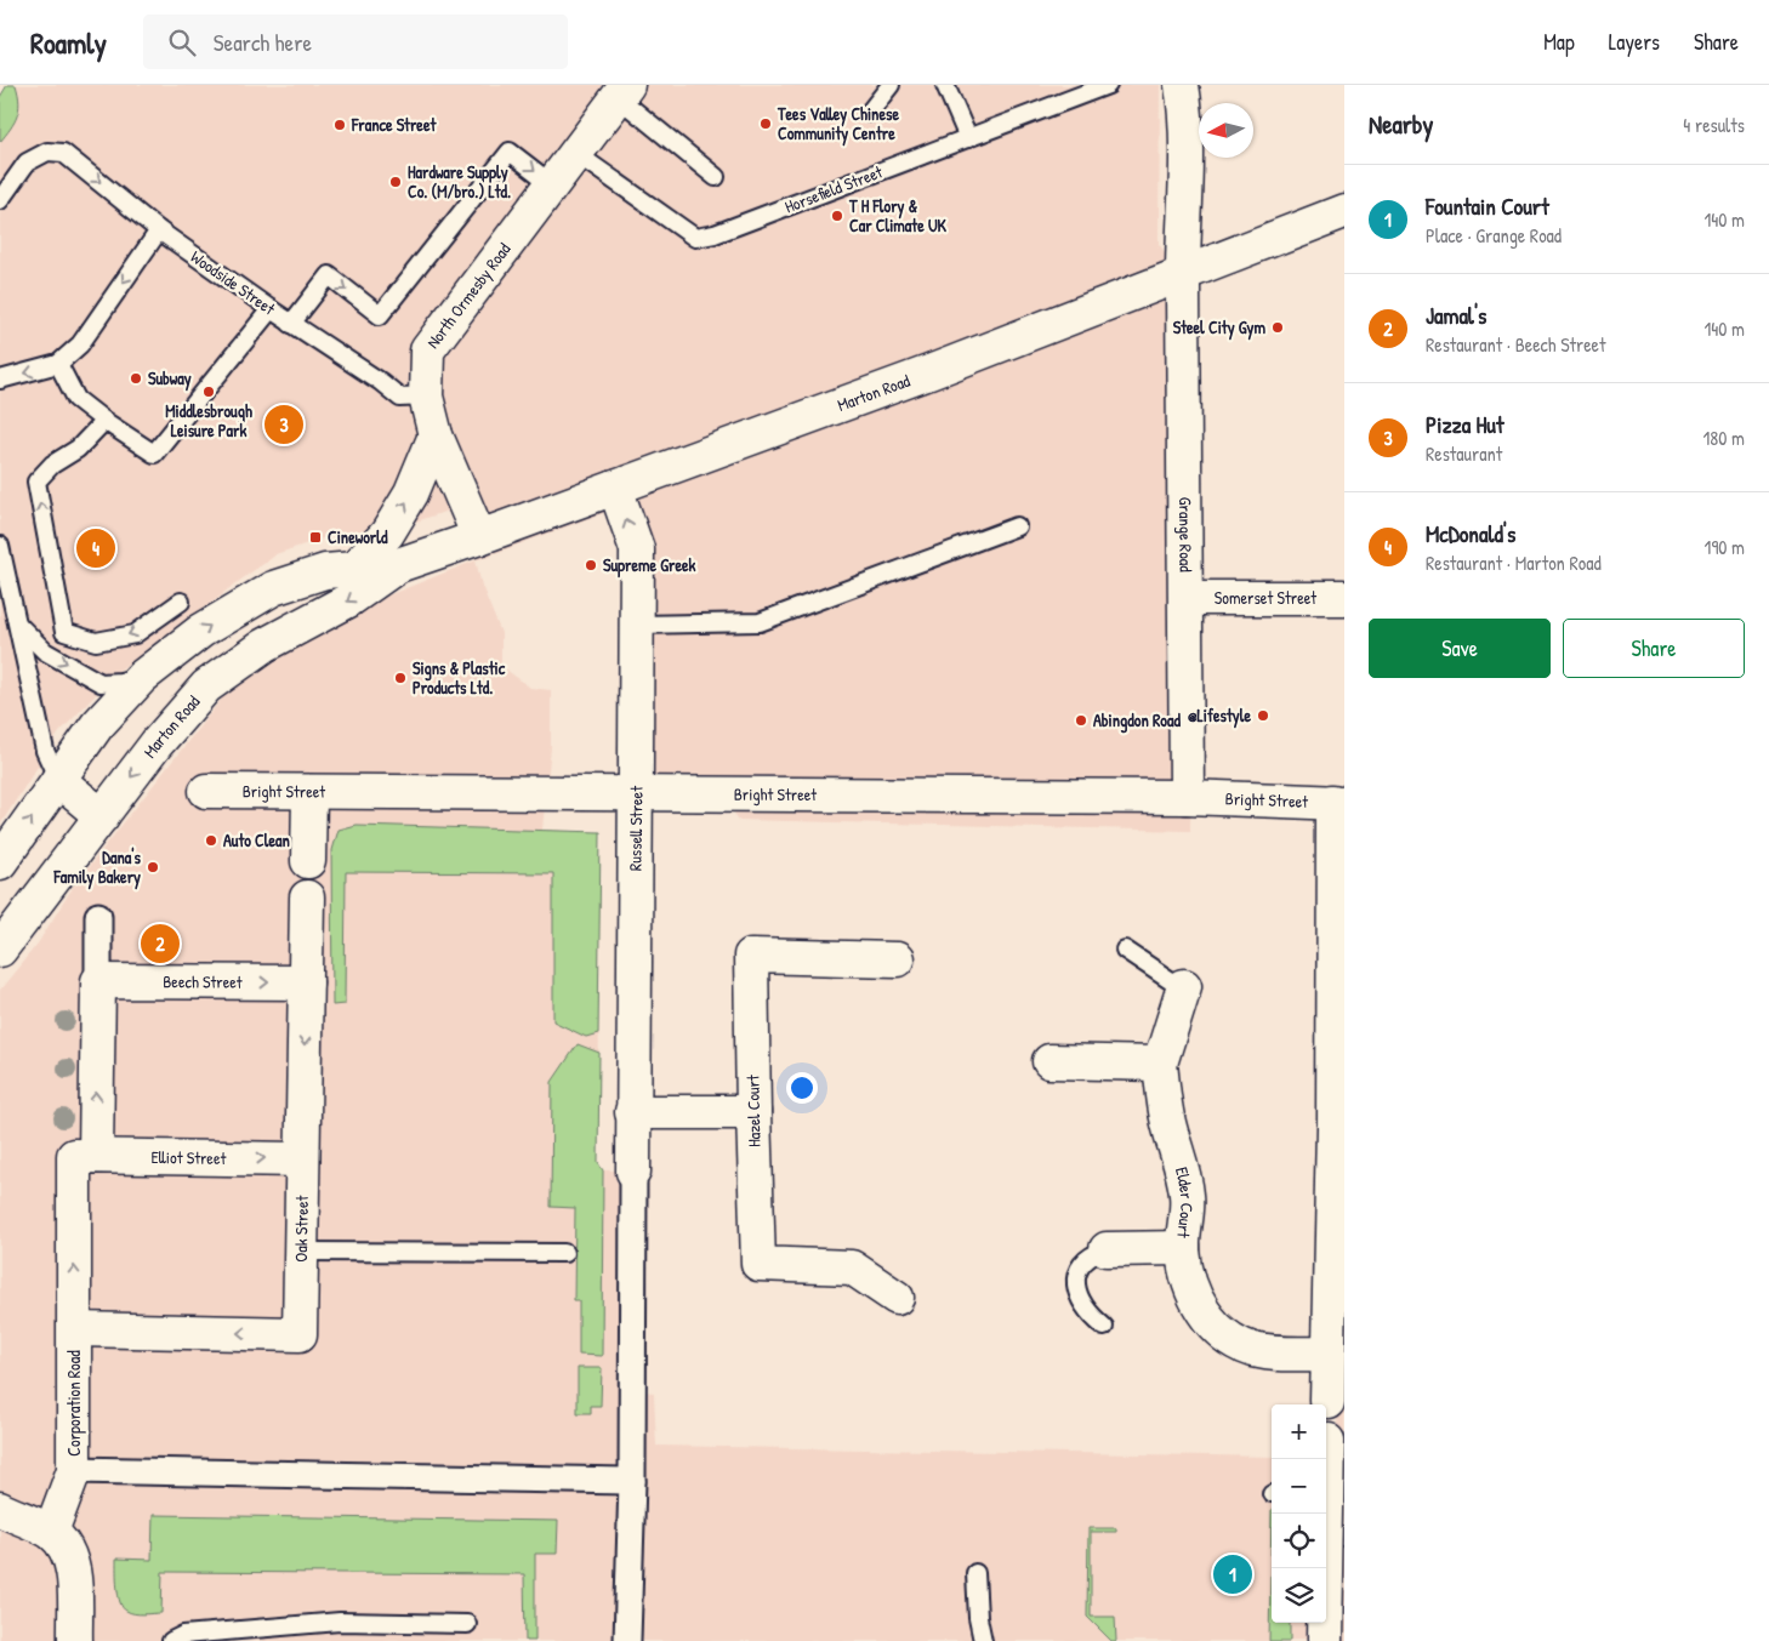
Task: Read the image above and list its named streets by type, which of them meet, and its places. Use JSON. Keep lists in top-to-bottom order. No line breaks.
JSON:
{"streets":{"street":["North Ormesby Road","Marton Road","Grange Road","Somerset Street","Bright Street","Russell Street","Beech Street","Hazel Court","Elliot Street","Elder Court","Oak Street","Corporation Road"],"lane":["Horsefield Street","Woodside Street"]},"crossings":[["Horsefield Street","North Ormesby Road"],["Woodside Street","North Ormesby Road"],["North Ormesby Road","Marton Road"],["Marton Road","Grange Road"],["Marton Road","Russell Street"],["Grange Road","Somerset Street"],["Grange Road","Bright Street"],["Bright Street","Russell Street"],["Beech Street","Oak Street"],["Beech Street","Corporation Road"],["Elliot Street","Oak Street"],["Elliot Street","Corporation Road"],["Oak Street","Corporation Road"]],"one_way":["Beech Street","Elliot Street","Corporation Road"],"places":{"other":["Tees Valley Chinese Community Centre","France Street","Hardware Supply Co. (M/bro.) Ltd.","T H Flory & Car Climate UK","Steel City Gym","Subway","Middlesbrough Leisure Park","Supreme Greek","Signs & Plastic Products Ltd.","@Lifestyle","Abingdon Road","Auto Clean","Dana's Family Bakery"],"transit":["Cineworld"]},"north":"left","page":{"header":"Roamly","search":"Search here","nav":["Map","Layers","Share"],"heading":["Nearby","4 results"],"list":[{"mark":"1","name":"Fountain Court","note":"Place · Grange Road","value":"140 m"},{"mark":"2","name":"Jamal's","note":"Restaurant · Beech Street","value":"140 m"},{"mark":"3","name":"Pizza Hut","note":"Restaurant","value":"180 m"},{"mark":"4","name":"McDonald's","note":"Restaurant · Marton Road","value":"190 m"}],"pins":["3","4","2","1"],"buttons":["Save","Share"],"map_buttons":["+","−"]}}
